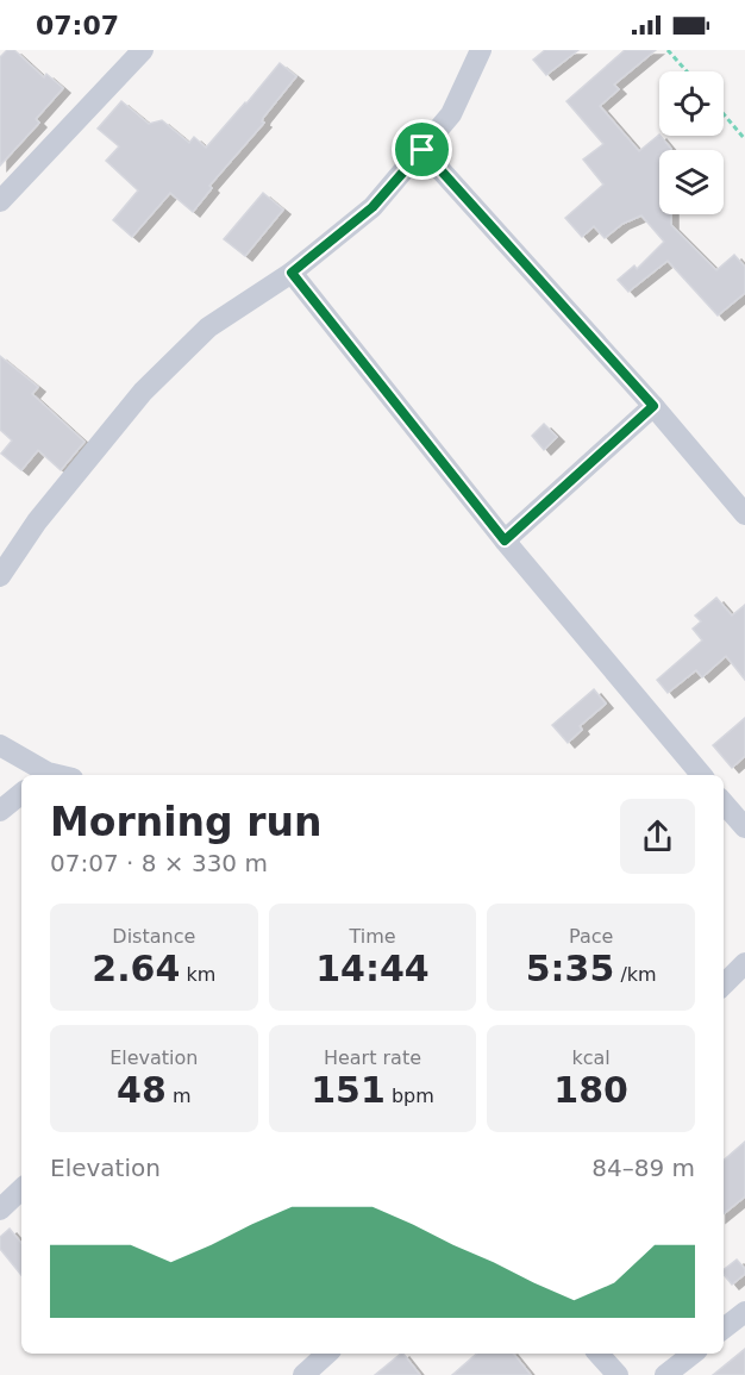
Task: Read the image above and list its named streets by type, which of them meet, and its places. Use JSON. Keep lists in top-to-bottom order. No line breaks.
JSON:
{"page":{"status":"07:07","heading":["Morning run","07:07 · 8 × 330 m"],"stats":[["Distance","2.64 km"],["Time","14:44"],["Pace","5:35 /km"],["Elevation","48 m"],["Heart rate","151 bpm"],["kcal","180"]],"chart":["Elevation","84–89 m"]}}
